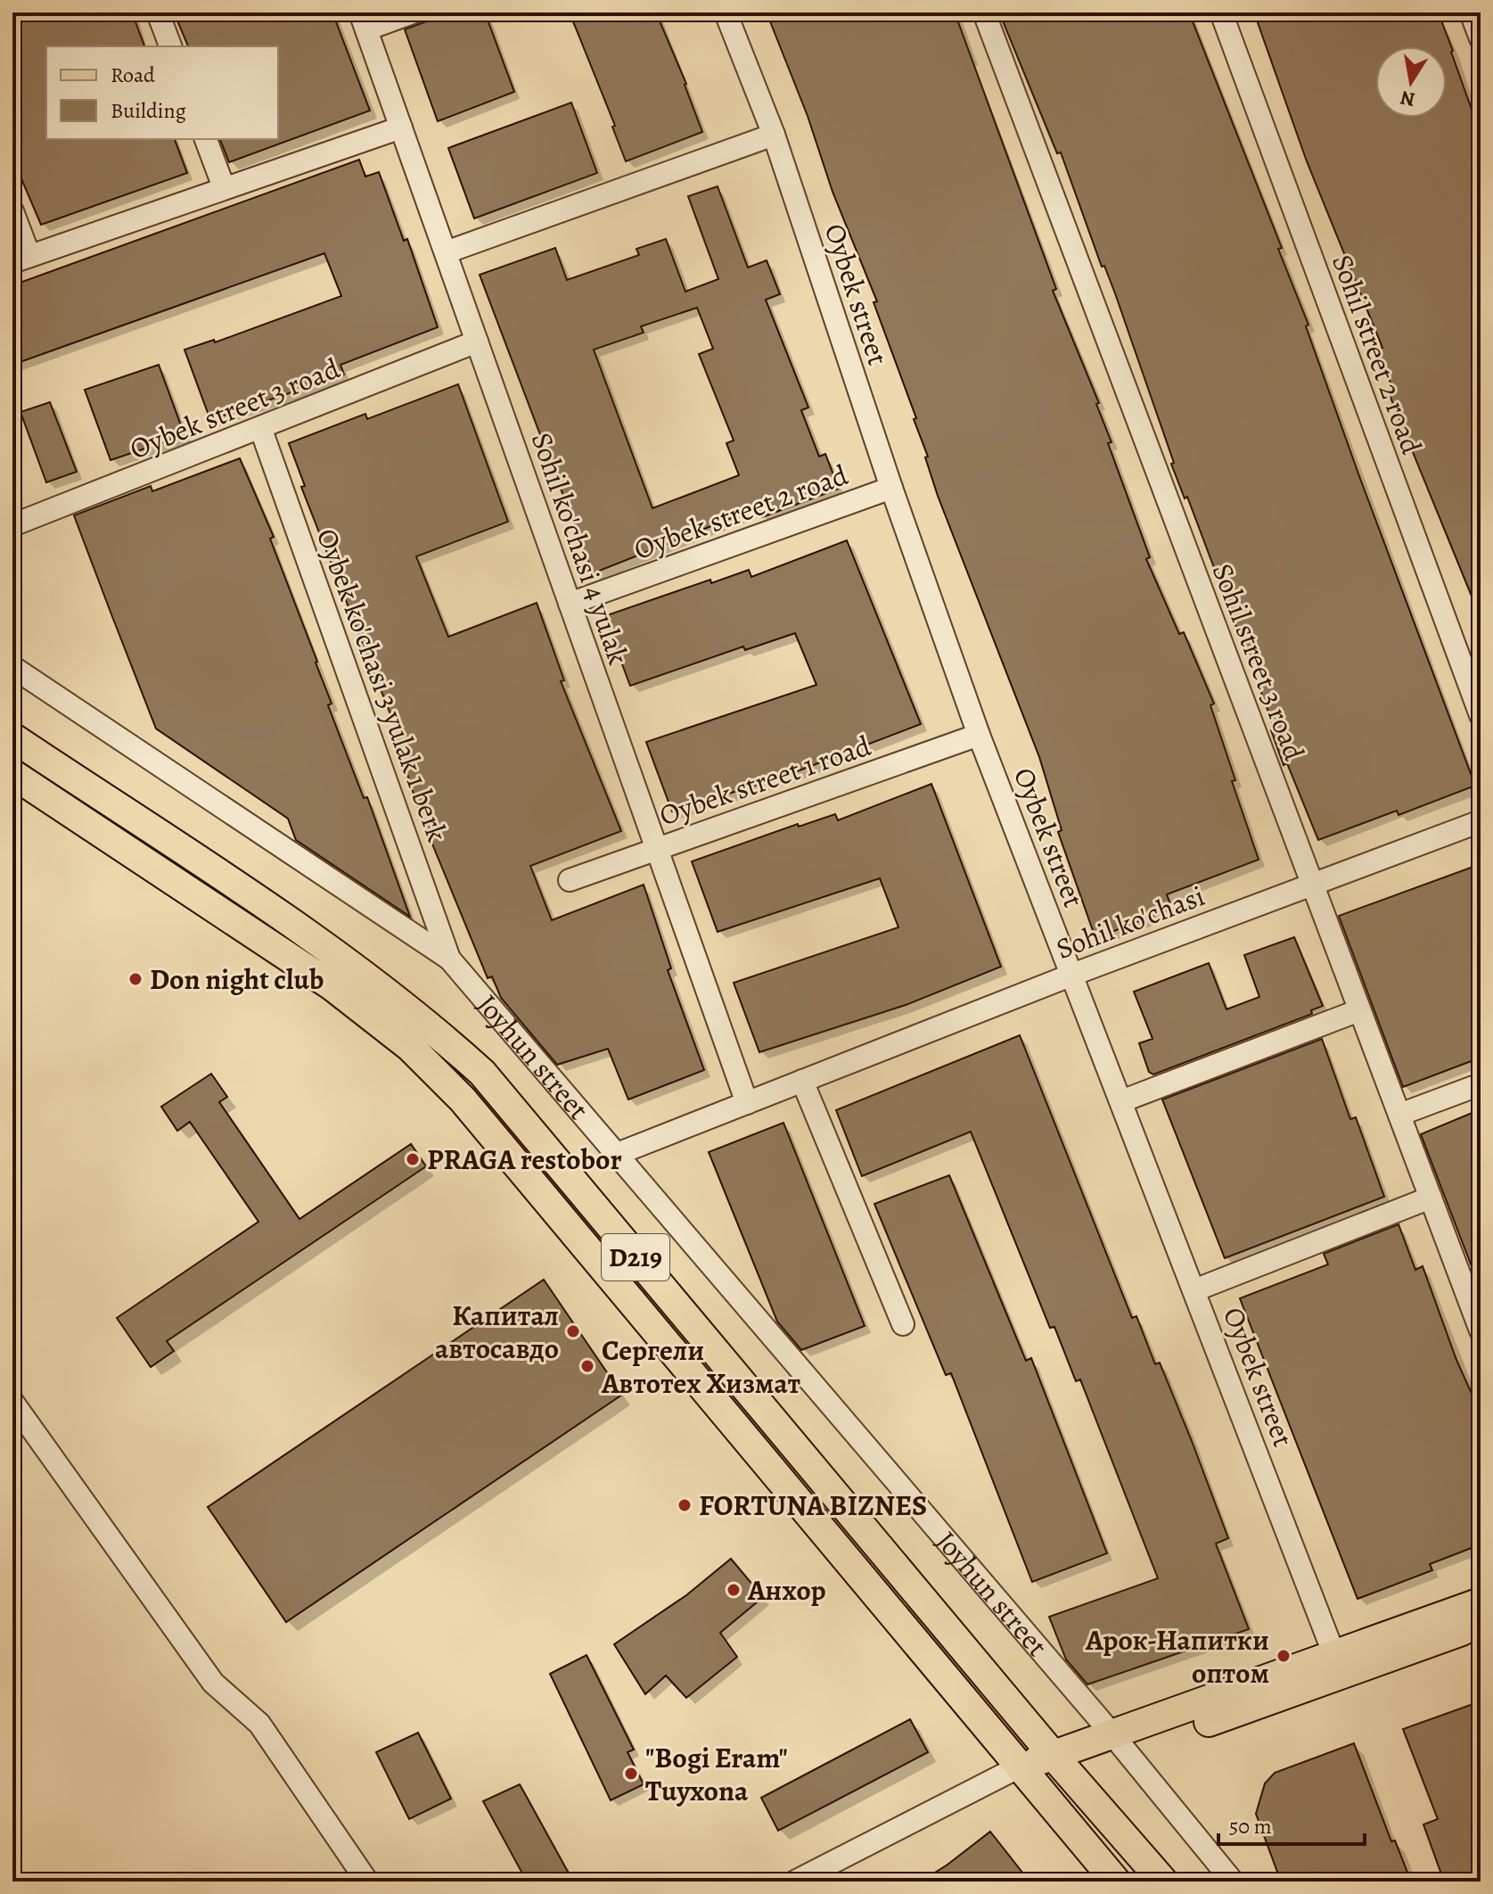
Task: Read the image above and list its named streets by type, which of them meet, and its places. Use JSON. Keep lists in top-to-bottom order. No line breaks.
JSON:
{"streets":{"main road":["Joyhun street","D219"],"street":["Oybek street","Sohil street 2 road","Oybek street 3 road","Oybek street 2 road","Sohil ko'chasi 4 yulak","Sohil street 3 road","Oybek ko'chasi 3 yulak 1 berk","Oybek street 1 road","Sohil ko'chasi"]},"crossings":[["Oybek street","Oybek street 2 road"],["Oybek street","Oybek street 1 road"],["Oybek street","Sohil ko'chasi"],["Oybek street 3 road","Sohil ko'chasi 4 yulak"],["Oybek street 3 road","Oybek ko'chasi 3 yulak 1 berk"],["Oybek street 2 road","Sohil ko'chasi 4 yulak"],["Sohil ko'chasi 4 yulak","Oybek street 1 road"],["Sohil ko'chasi 4 yulak","Sohil ko'chasi"],["Sohil street 3 road","Sohil ko'chasi"],["Oybek ko'chasi 3 yulak 1 berk","Joyhun street"],["Sohil ko'chasi","Joyhun street"]],"places":["Don night club","PRAGA restobor","Капитал автосавдо","Сергели Автотех Хизмат","FORTUNA BIZNES","Анхор","Арок-Напитки оптом","\"Bogi Eram\" Tuyxona"],"legend":["Road","Building"],"scale_bar":"50 m","north":"bottom"}
